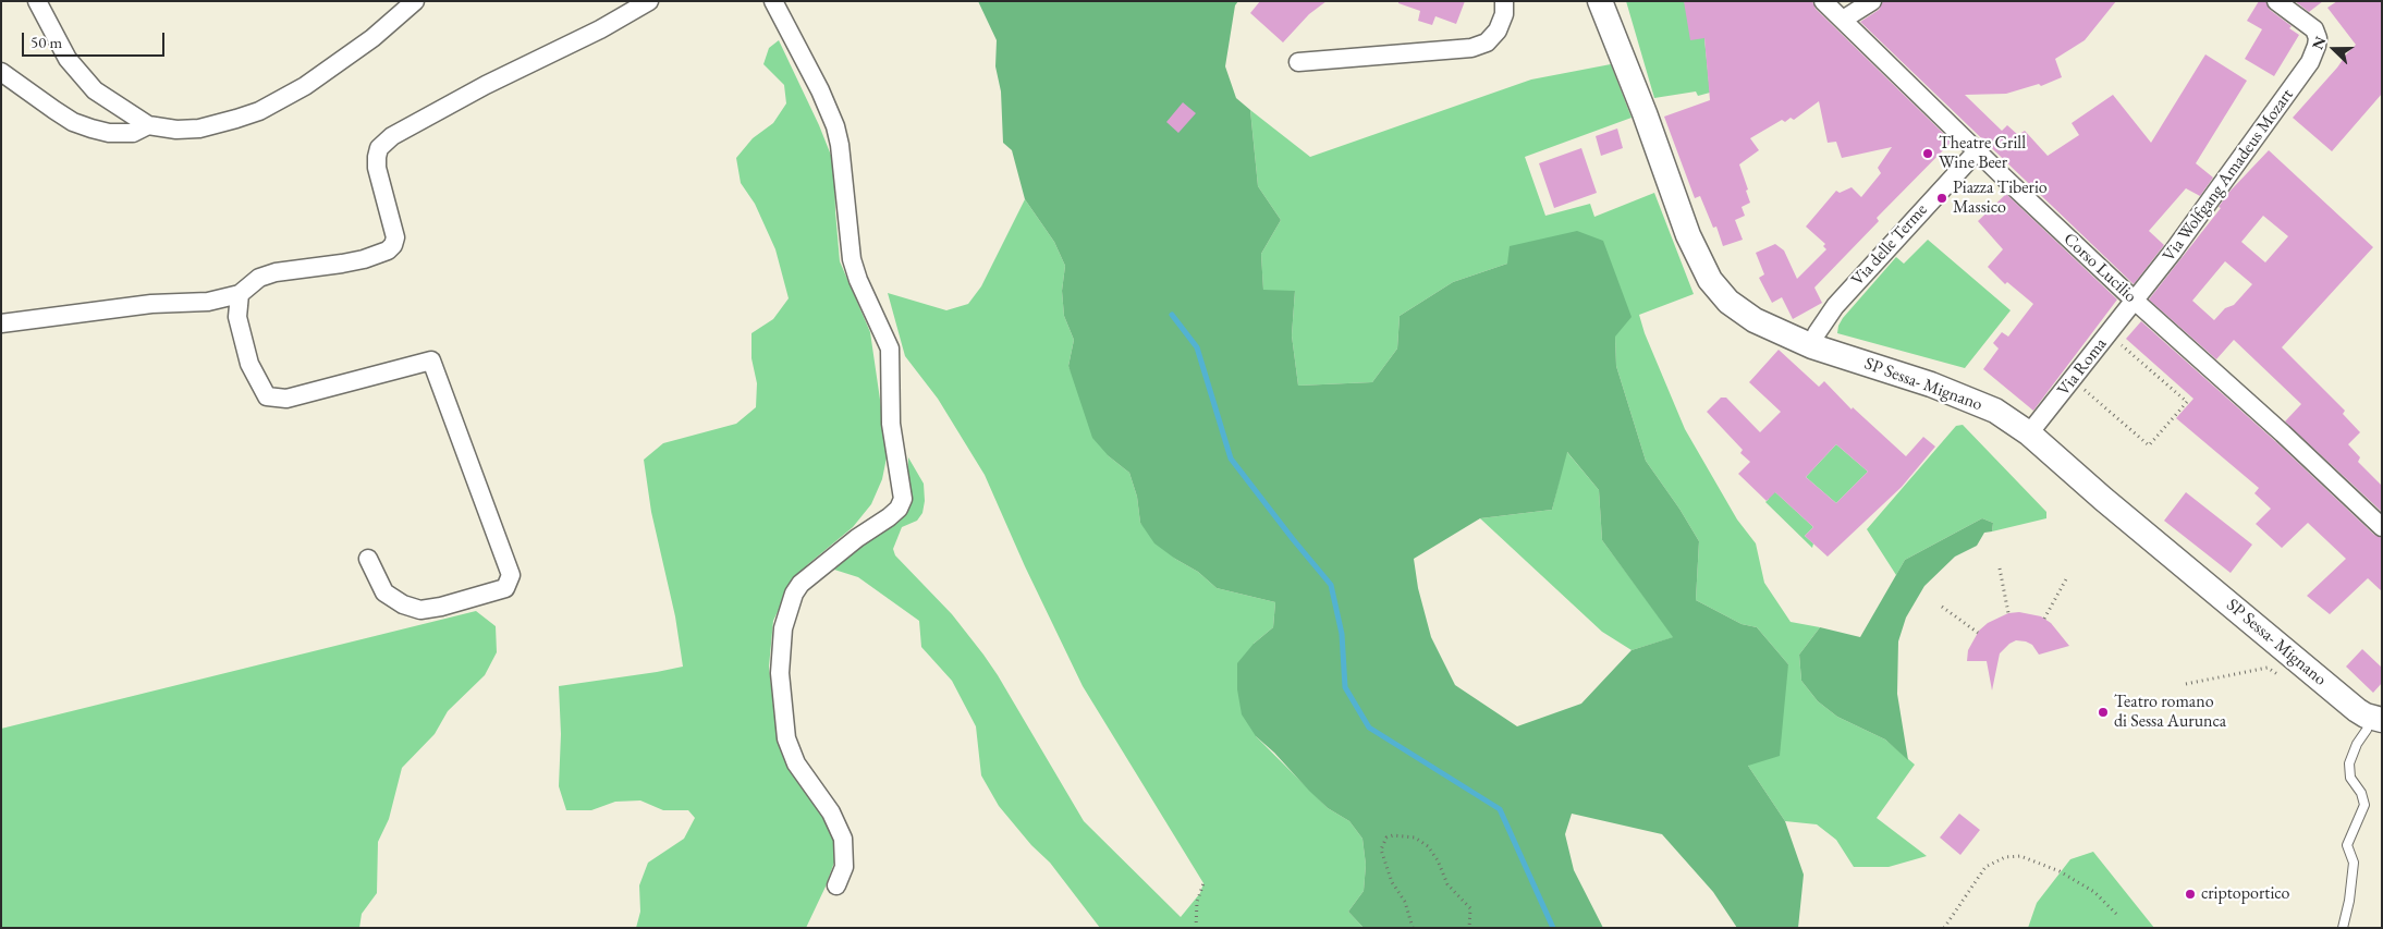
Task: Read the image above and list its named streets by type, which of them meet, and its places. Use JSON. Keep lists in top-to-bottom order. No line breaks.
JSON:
{"streets":{"street":["Via Wolfgang Amadeus Mozart","Via delle Terme","Corso Lucilio","Via Roma","SP Sessa- Mignano"]},"crossings":[["Via Wolfgang Amadeus Mozart","Corso Lucilio"],["Via Wolfgang Amadeus Mozart","Via Roma"],["Via delle Terme","Corso Lucilio"],["Via delle Terme","SP Sessa- Mignano"],["Corso Lucilio","Via Roma"],["Via Roma","SP Sessa- Mignano"]],"places":["Theatre Grill Wine Beer","Piazza Tiberio Massico","Teatro romano di Sessa Aurunca","criptoportico"],"scale_bar":"50 m","north":"left"}
